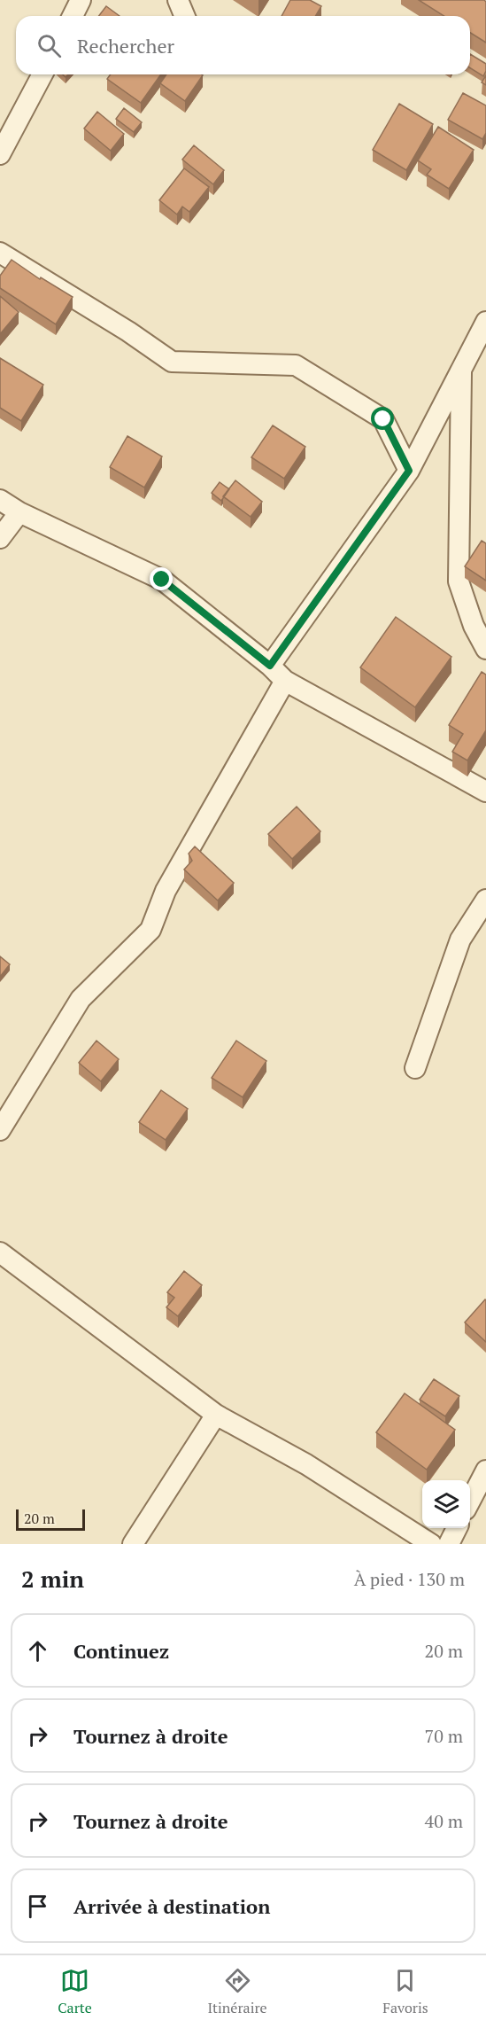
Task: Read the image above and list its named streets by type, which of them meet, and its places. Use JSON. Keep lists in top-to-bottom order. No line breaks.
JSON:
{"scale_bar":"20 m","page":{"search":"Rechercher","scale":"20 m","heading":["2 min","À pied · 130 m"],"list":[["Continuez","20 m"],["Tournez à droite","70 m"],["Tournez à droite","40 m"],"Arrivée à destination"],"nav":["Carte","Itinéraire","Favoris"]}}
